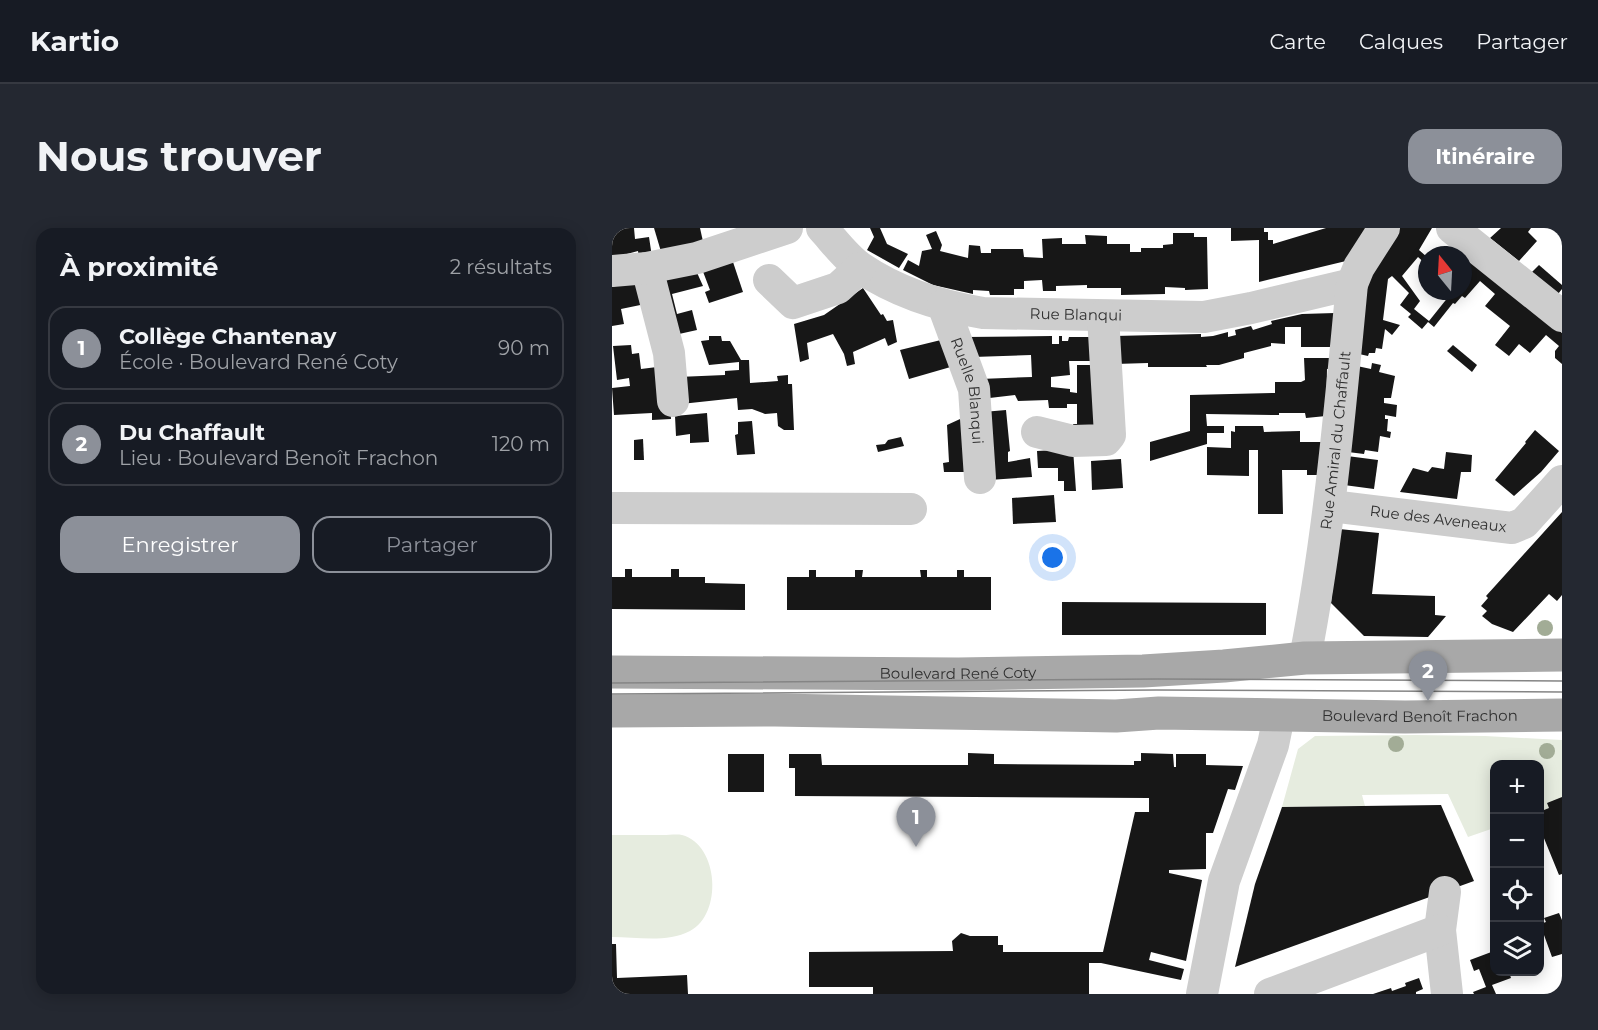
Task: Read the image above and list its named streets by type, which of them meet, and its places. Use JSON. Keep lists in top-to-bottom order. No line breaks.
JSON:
{"streets":{"main road":["Boulevard René Coty","Boulevard Benoît Frachon"],"street":["Rue Blanqui","Ruelle Blanqui","Rue Amiral du Chaffault","Rue des Aveneaux"]},"crossings":[["Rue Blanqui","Ruelle Blanqui"],["Rue Blanqui","Rue Amiral du Chaffault"],["Rue Amiral du Chaffault","Rue des Aveneaux"],["Rue Amiral du Chaffault","Boulevard René Coty"]],"north":"top","page":{"header":"Kartio","nav":["Carte","Calques","Partager"],"buttons":["Itinéraire",["Enregistrer","Partager"]],"title":"Nous trouver","heading":["À proximité","2 résultats"],"list":[{"mark":"1","name":"Collège Chantenay","note":"École · Boulevard René Coty","value":"90 m"},{"mark":"2","name":"Du Chaffault","note":"Lieu · Boulevard Benoît Frachon","value":"120 m"}],"pins":["2","1"],"map_buttons":["+","−"]}}
